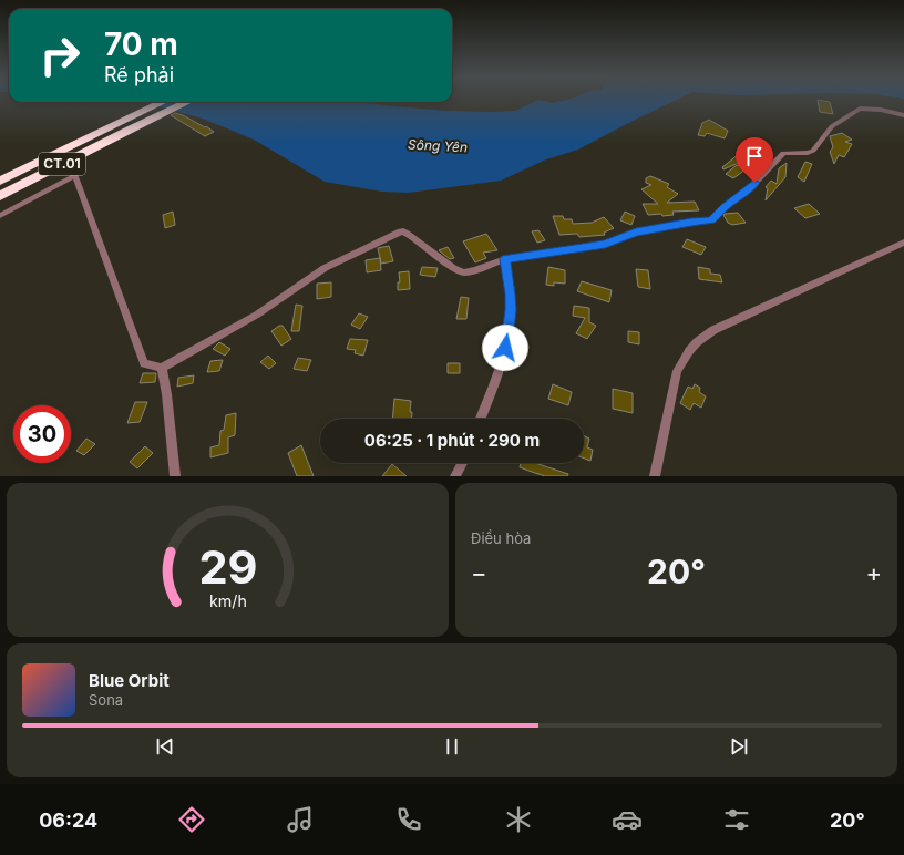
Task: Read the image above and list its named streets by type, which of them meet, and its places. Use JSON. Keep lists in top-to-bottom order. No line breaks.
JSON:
{"streets":{"highway":["CT.01"]},"water":["Sông Yên"],"page":{"turn":["70 m","Rẽ phải"],"limit":"30","trip":"06:25 · 1 phút · 290 m","tile":"Điều hòa","heat":["−","20°","+"],"song":["Blue Orbit","Sona"],"tabs":["06:24","20°"],"gauge":["29","km/h"]}}
